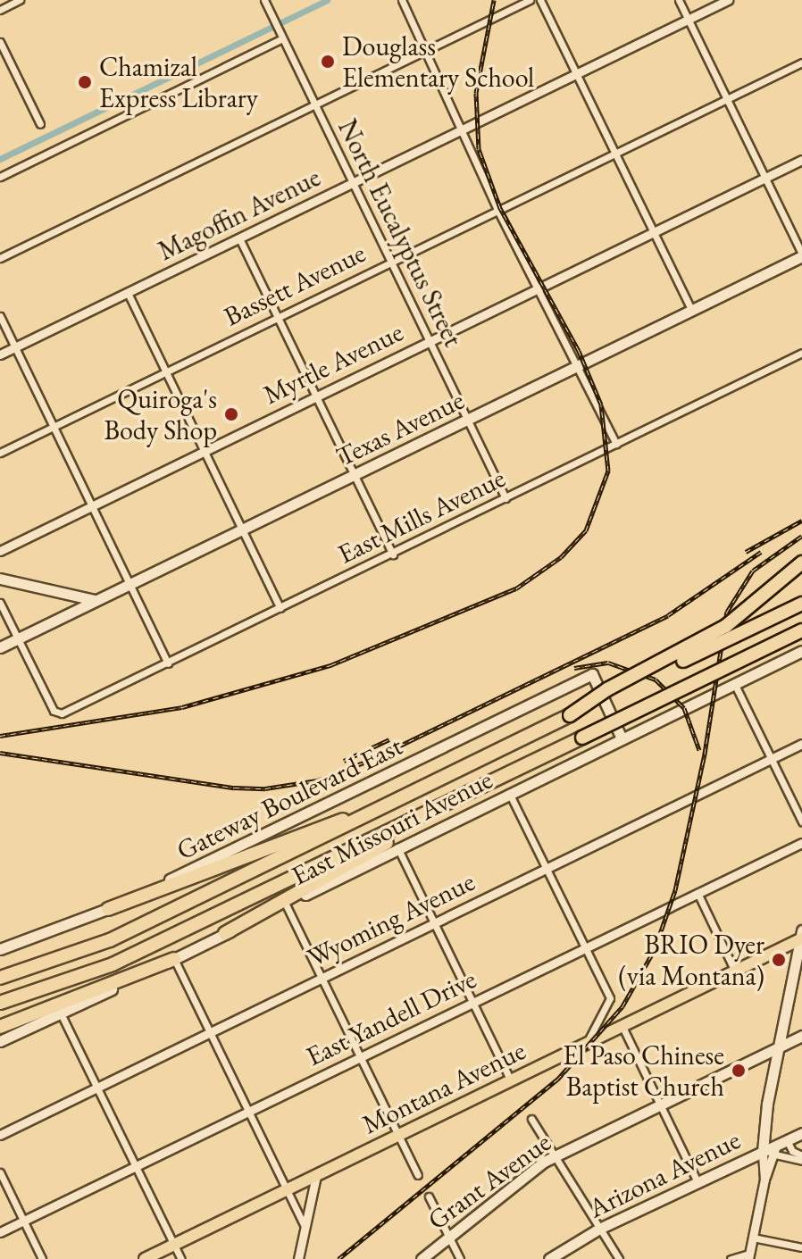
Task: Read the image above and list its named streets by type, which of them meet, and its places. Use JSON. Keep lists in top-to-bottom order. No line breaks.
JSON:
{"streets":{"main road":["Texas Avenue","Gateway Boulevard East","East Missouri Avenue","Montana Avenue","Arizona Avenue","Grant Avenue"],"street":["Magoffin Avenue","North Eucalyptus Street","Bassett Avenue","Myrtle Avenue","East Mills Avenue","Wyoming Avenue","East Yandell Drive"]},"crossings":[["Magoffin Avenue","North Eucalyptus Street"],["North Eucalyptus Street","Bassett Avenue"],["North Eucalyptus Street","Myrtle Avenue"],["North Eucalyptus Street","Texas Avenue"],["North Eucalyptus Street","East Mills Avenue"],["Texas Avenue","East Mills Avenue"],["Gateway Boulevard East","East Missouri Avenue"]],"places":["Douglass Elementary School","Chamizal Express Library","Quiroga's Body Shop","BRIO Dyer (via Montana)","El Paso Chinese Baptist Church"]}
